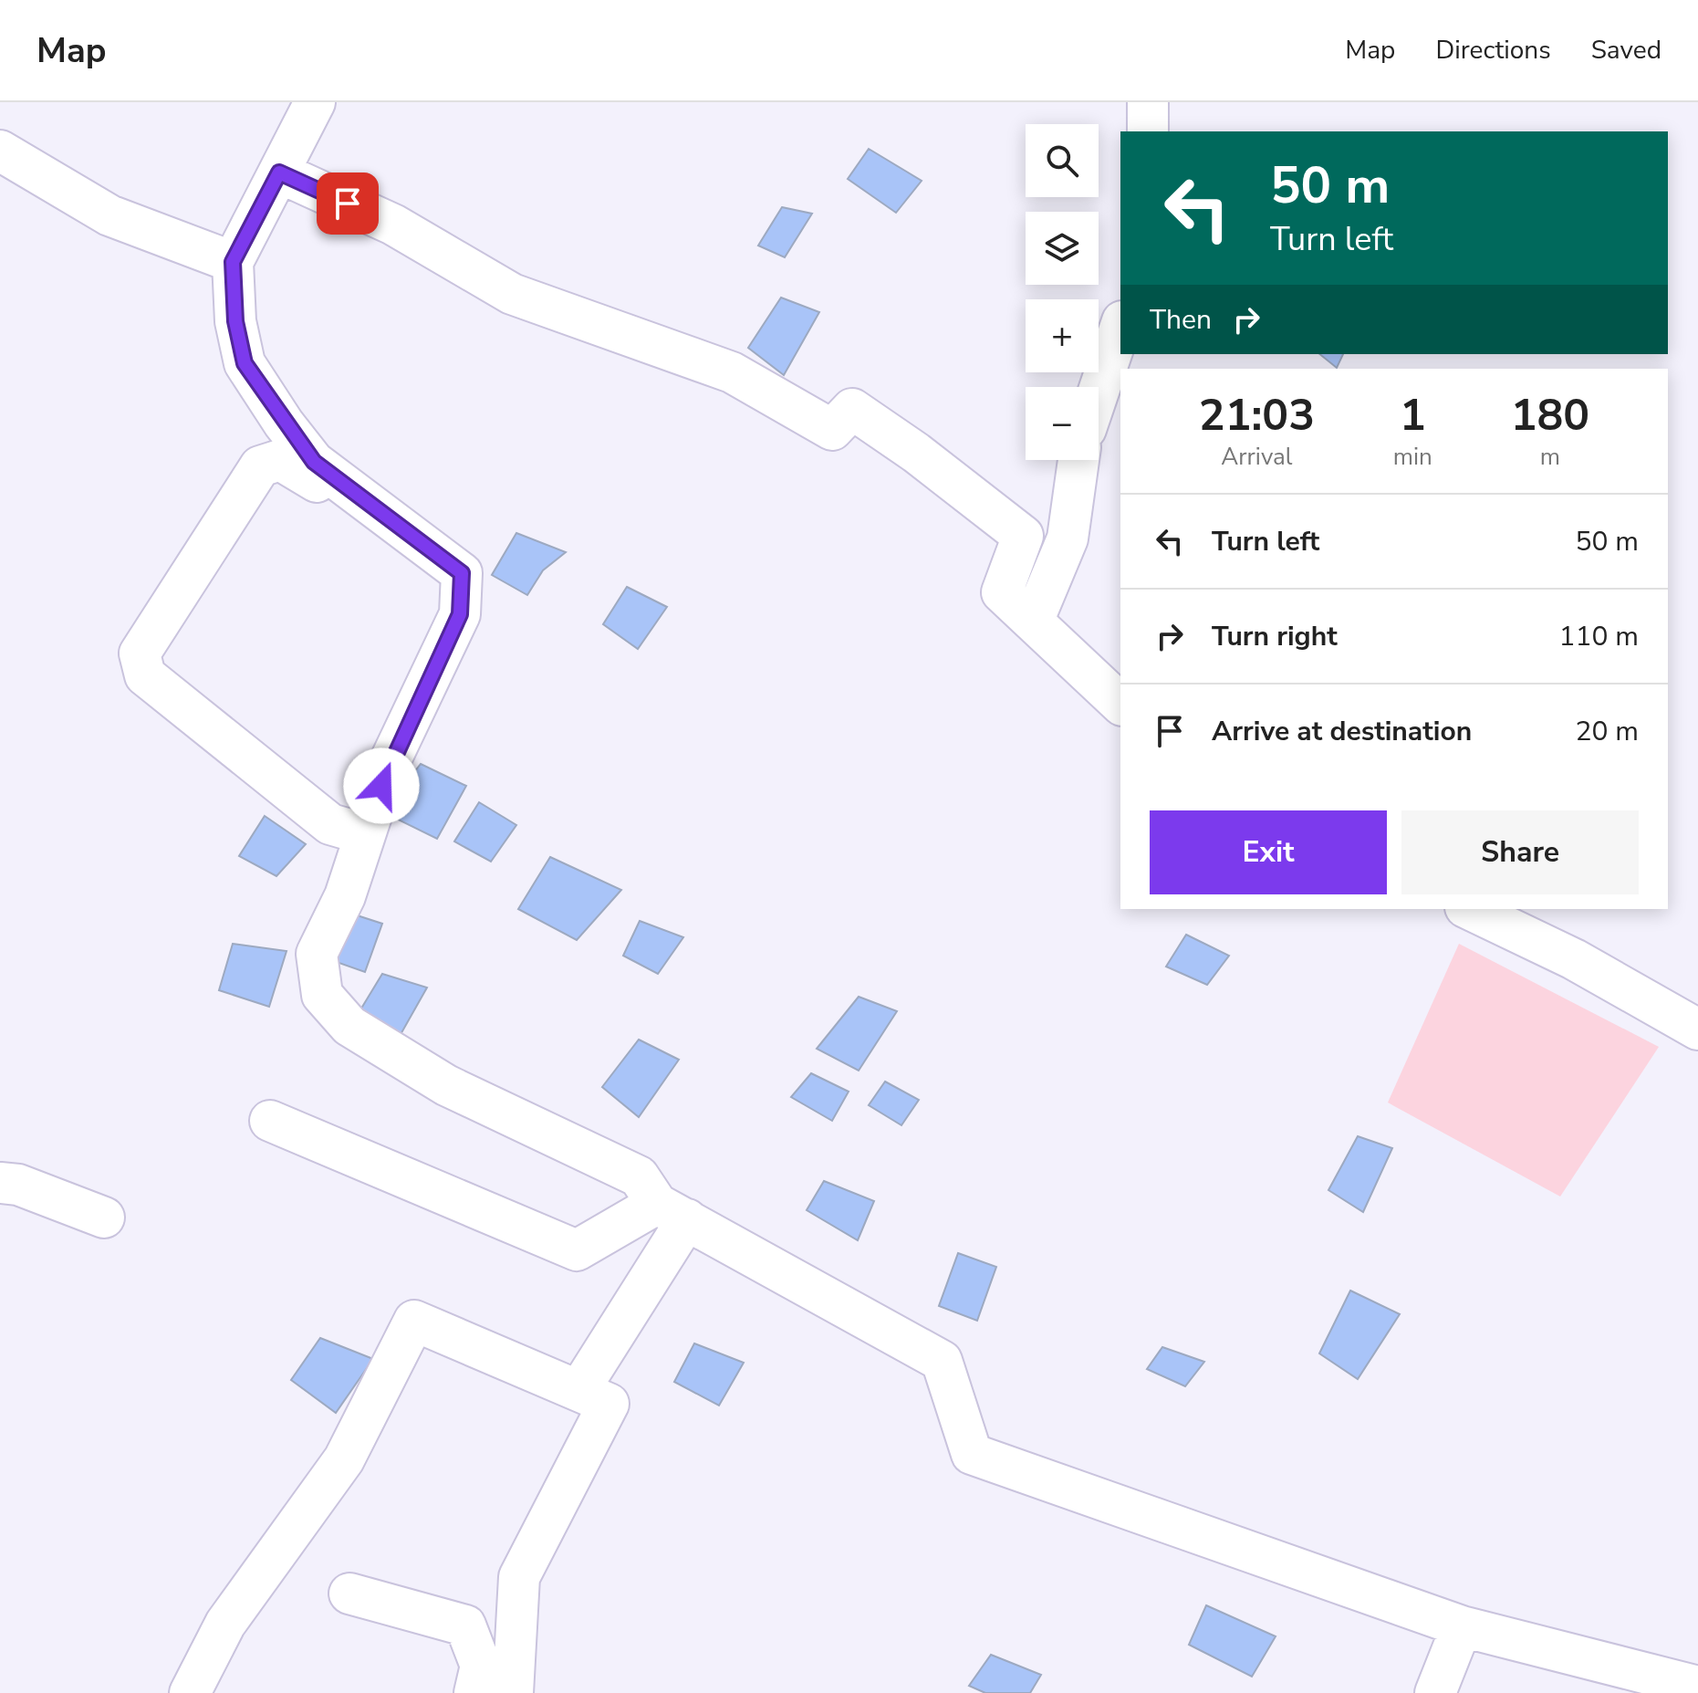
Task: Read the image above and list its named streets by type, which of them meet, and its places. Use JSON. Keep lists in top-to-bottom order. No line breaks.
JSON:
{"page":{"header":"Map","nav":["Map","Directions","Saved"],"map_buttons":["+","−"],"turn":["50 m","Turn left"],"then":"Then","eta":["21:03","Arrival","1","min","180","m"],"list":[{"name":"Turn left","value":"50 m"},{"name":"Turn right","value":"110 m"},{"name":"Arrive at destination","value":"20 m"}],"buttons":["Exit","Share"]}}
